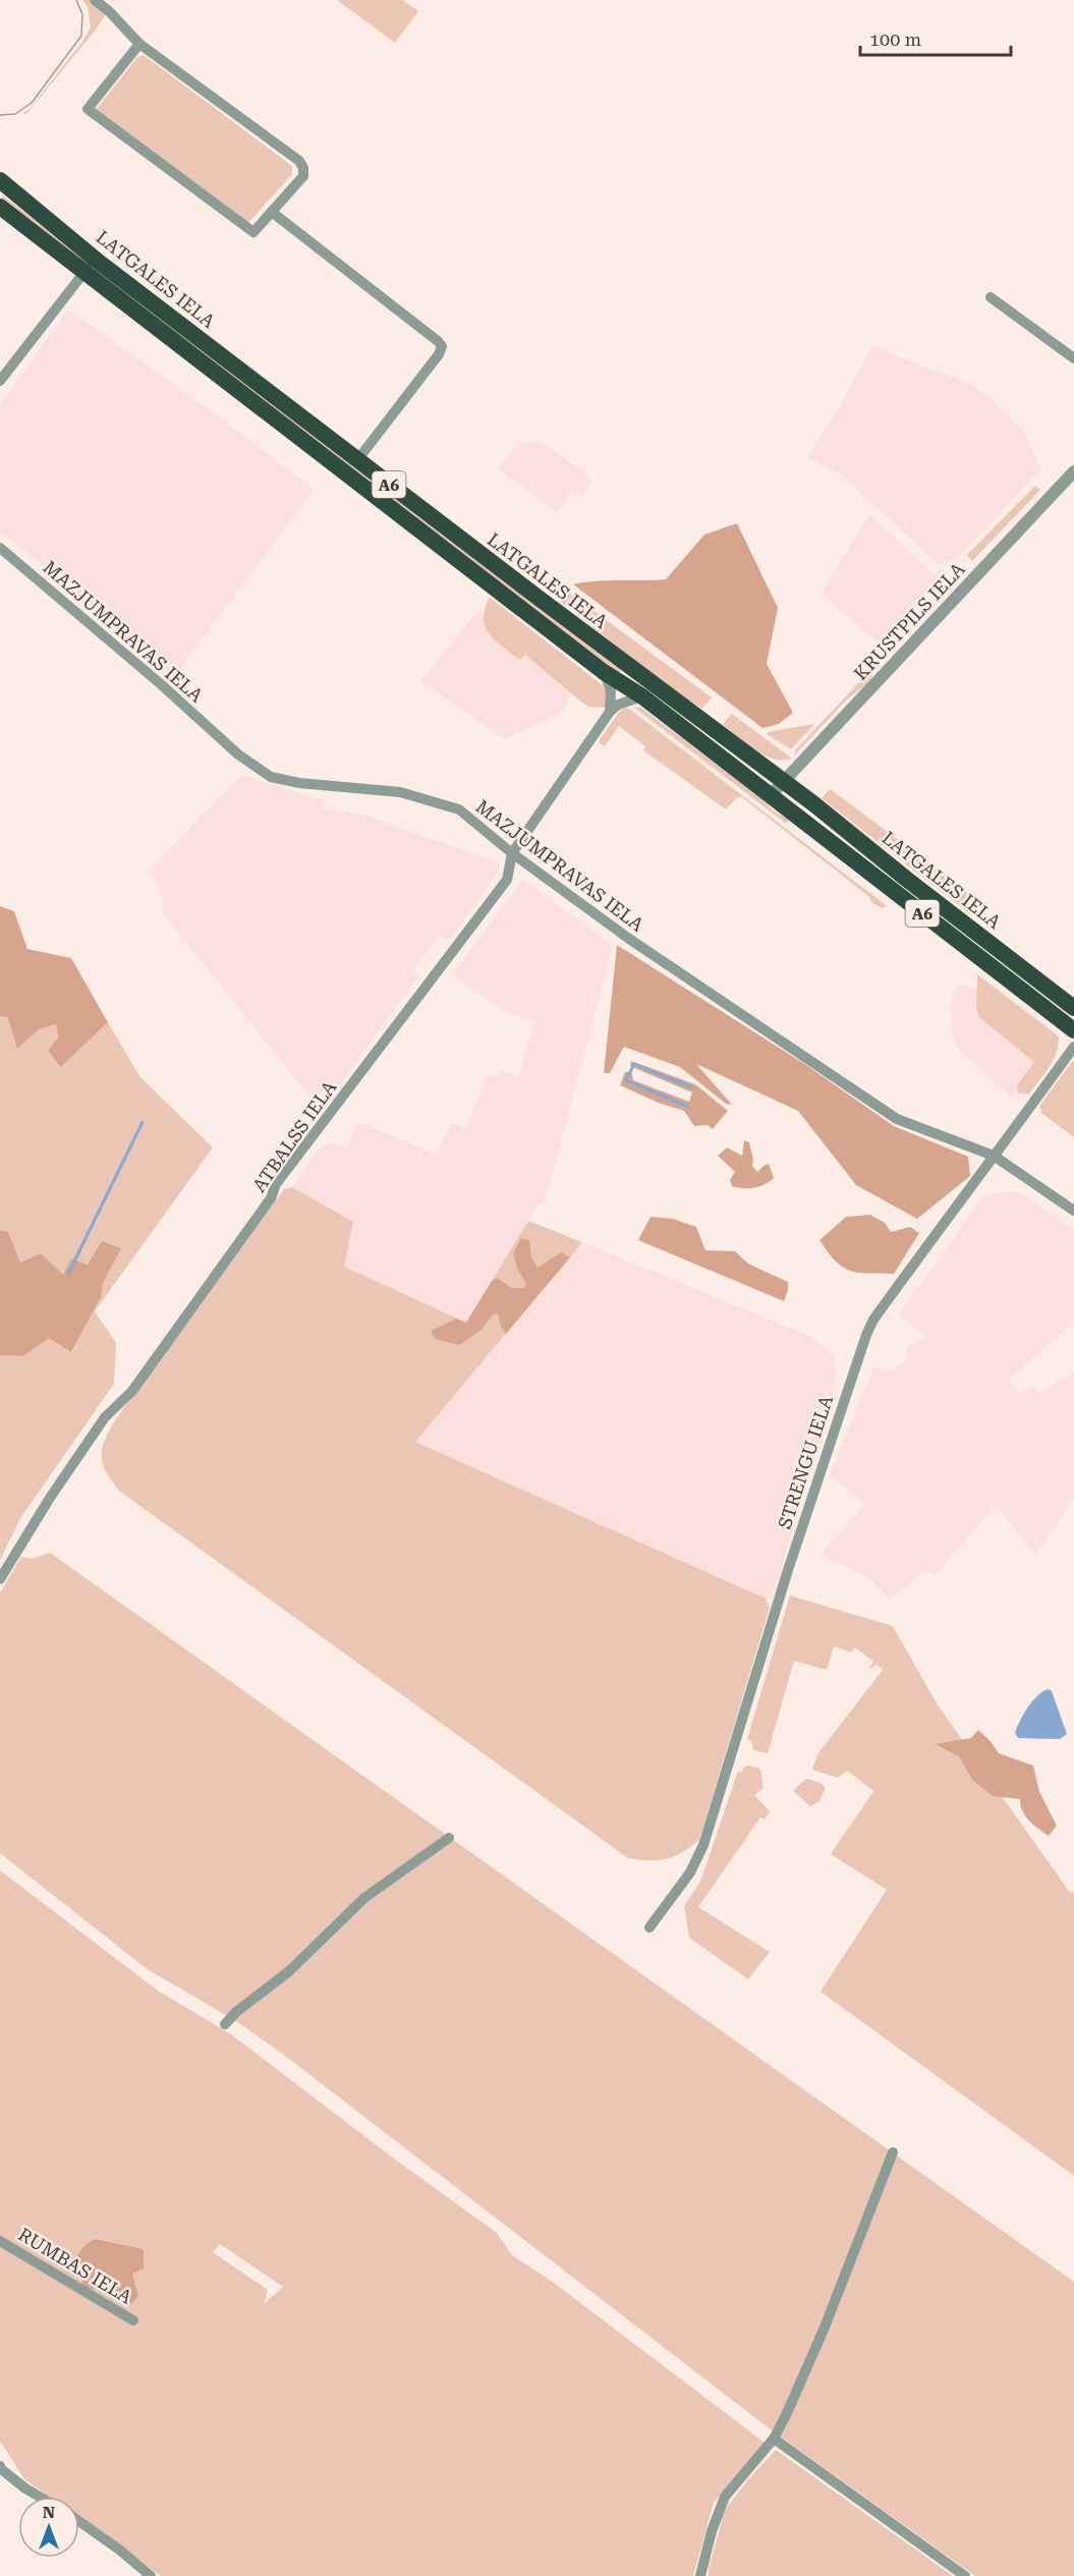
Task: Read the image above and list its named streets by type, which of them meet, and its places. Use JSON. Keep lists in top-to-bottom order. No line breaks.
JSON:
{"streets":{"highway":["LATGALES IELA","A6"],"street":["KRUSTPILS IELA","MAZJUMPRAVAS IELA","ATBALSS IELA","STRENGU IELA","RUMBAS IELA"]},"crossings":[["LATGALES IELA","KRUSTPILS IELA"],["LATGALES IELA","ATBALSS IELA"],["MAZJUMPRAVAS IELA","ATBALSS IELA"],["MAZJUMPRAVAS IELA","STRENGU IELA"]],"scale_bar":"100 m","north":"top"}
